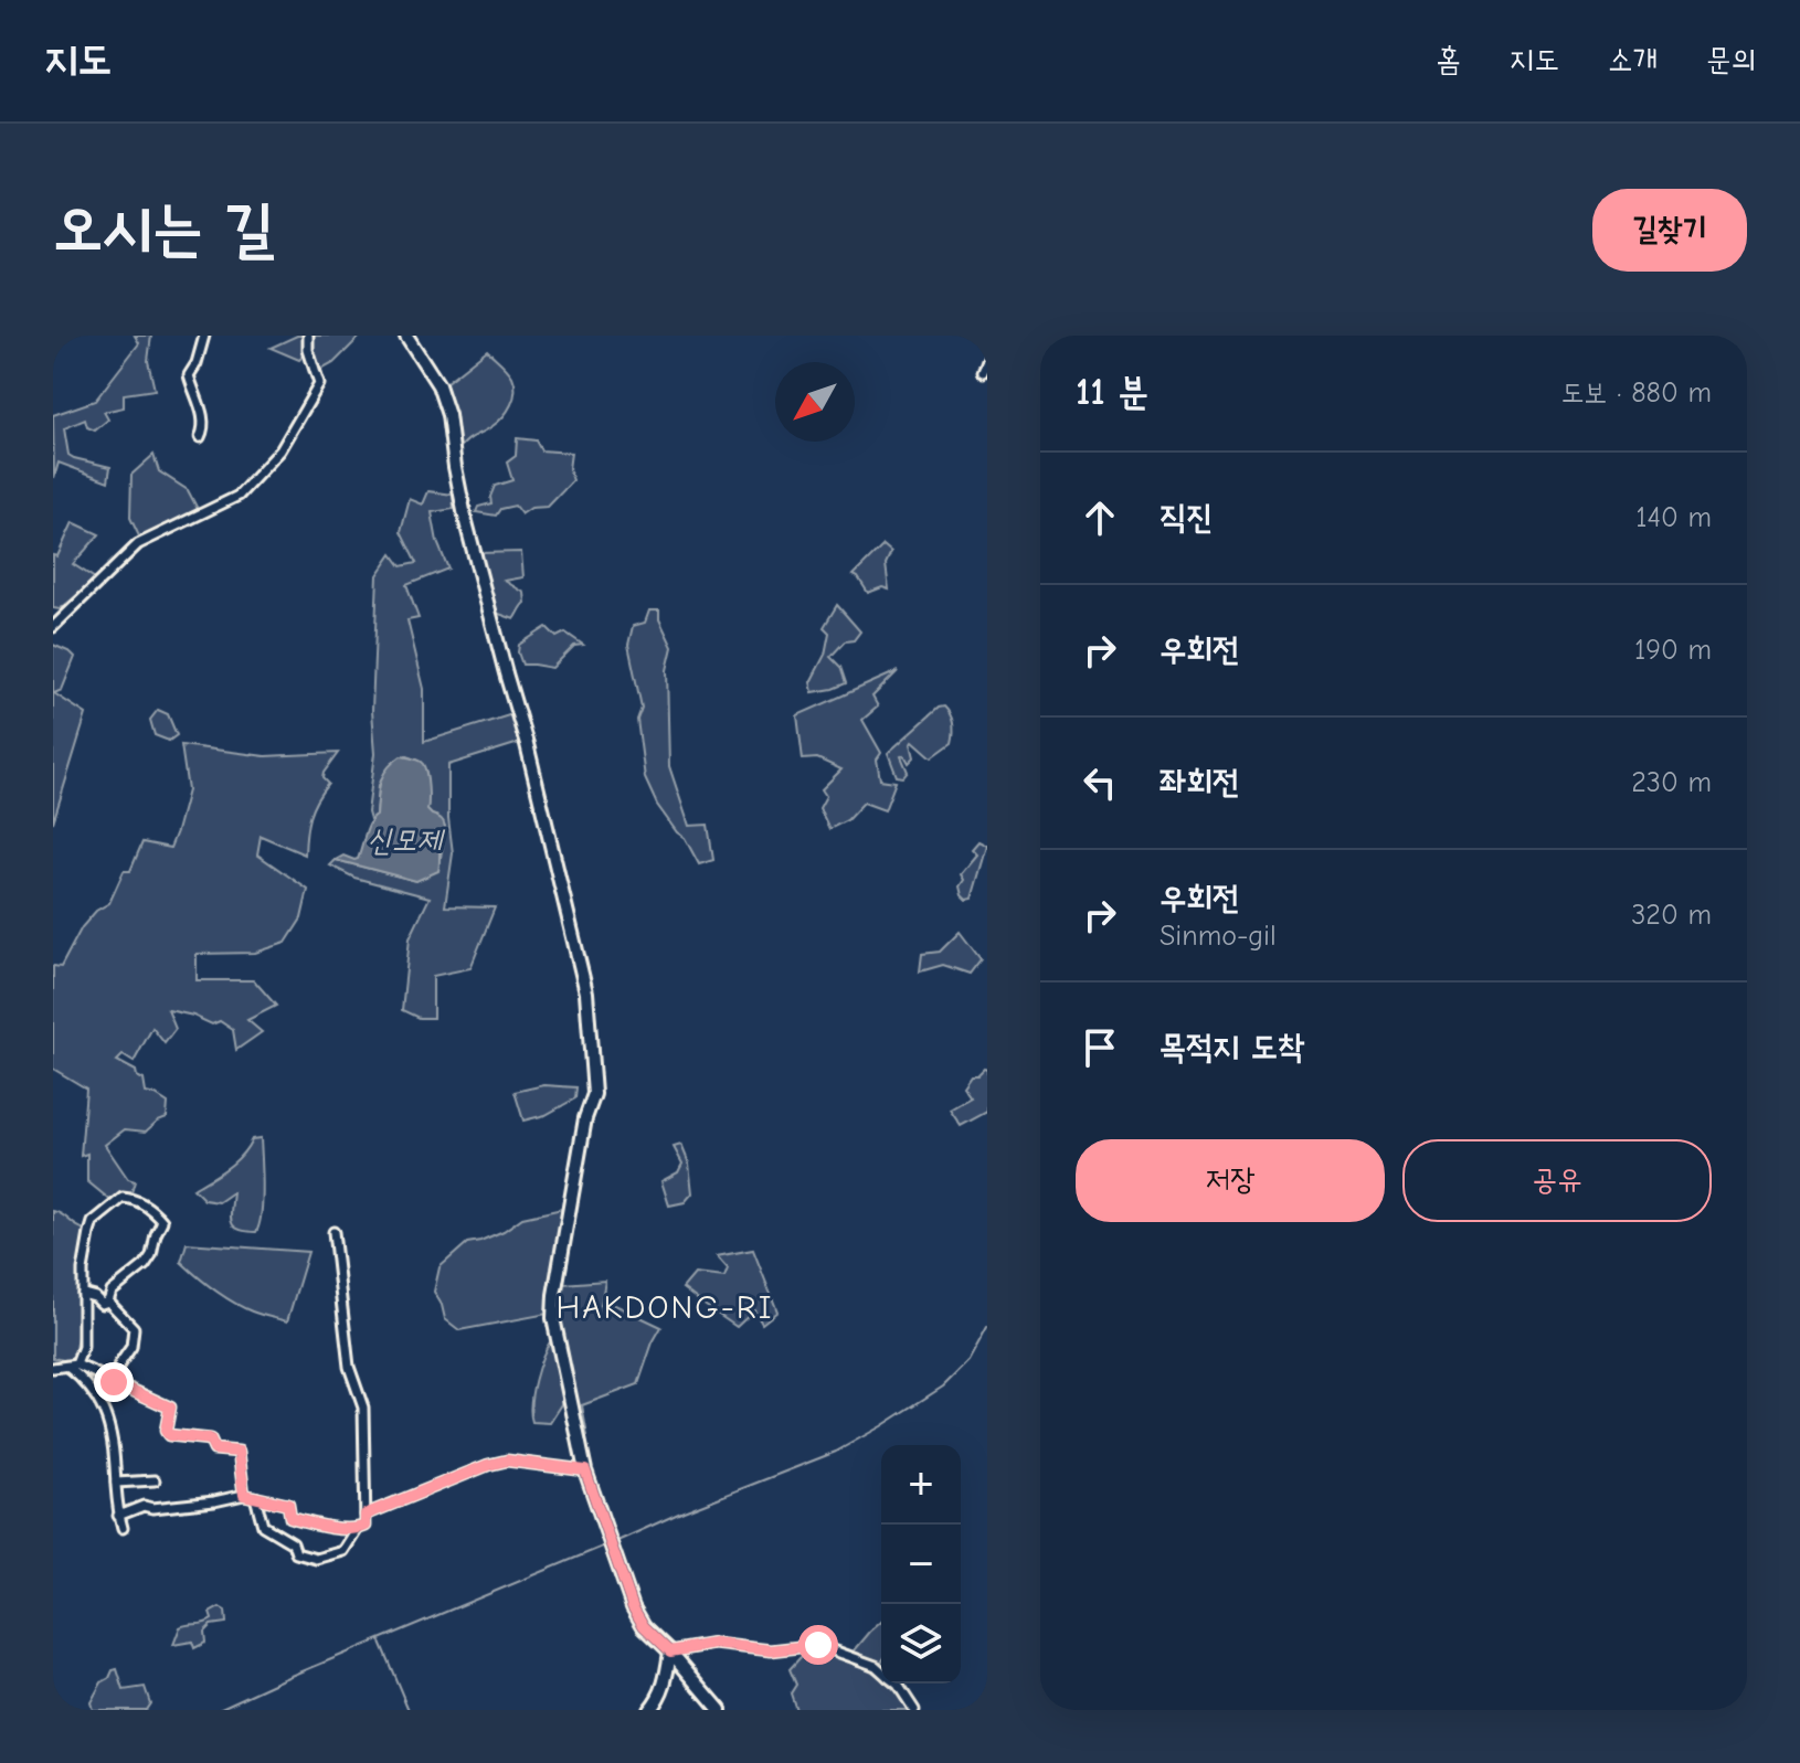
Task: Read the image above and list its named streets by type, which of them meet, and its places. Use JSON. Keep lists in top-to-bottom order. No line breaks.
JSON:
{"districts":["HAKDONG-RI"],"water":["신모제"],"north":"bottom left","page":{"header":"지도","nav":["홈","지도","소개","문의"],"buttons":["길찾기",["저장","공유"]],"title":"오시는 길","heading":["11 분","도보 · 880 m"],"list":[["직진","140 m"],["우회전","190 m"],["좌회전","230 m"],["우회전","Sinmo-gil","320 m"],"목적지 도착"],"map_buttons":["+","−"]}}
